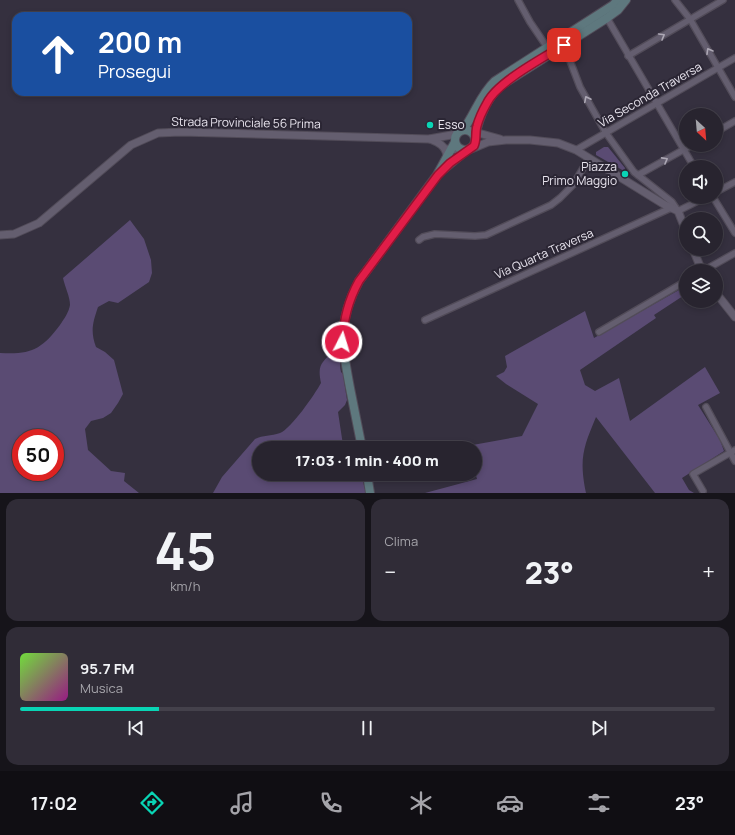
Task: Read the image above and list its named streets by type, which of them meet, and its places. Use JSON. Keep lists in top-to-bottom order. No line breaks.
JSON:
{"streets":{"street":["Via Seconda Traversa","Strada Provinciale 56 Prima","Via Quarta Traversa"]},"places":["Esso","Piazza Primo Maggio"],"north":"bottom right","page":{"turn":["200 m","Prosegui"],"limit":"50","trip":"17:03 · 1 min · 400 m","tile":[["45","km/h"],"Clima"],"heat":["−","23°","+"],"song":["95.7 FM","Musica"],"tabs":["17:02","23°"]}}
